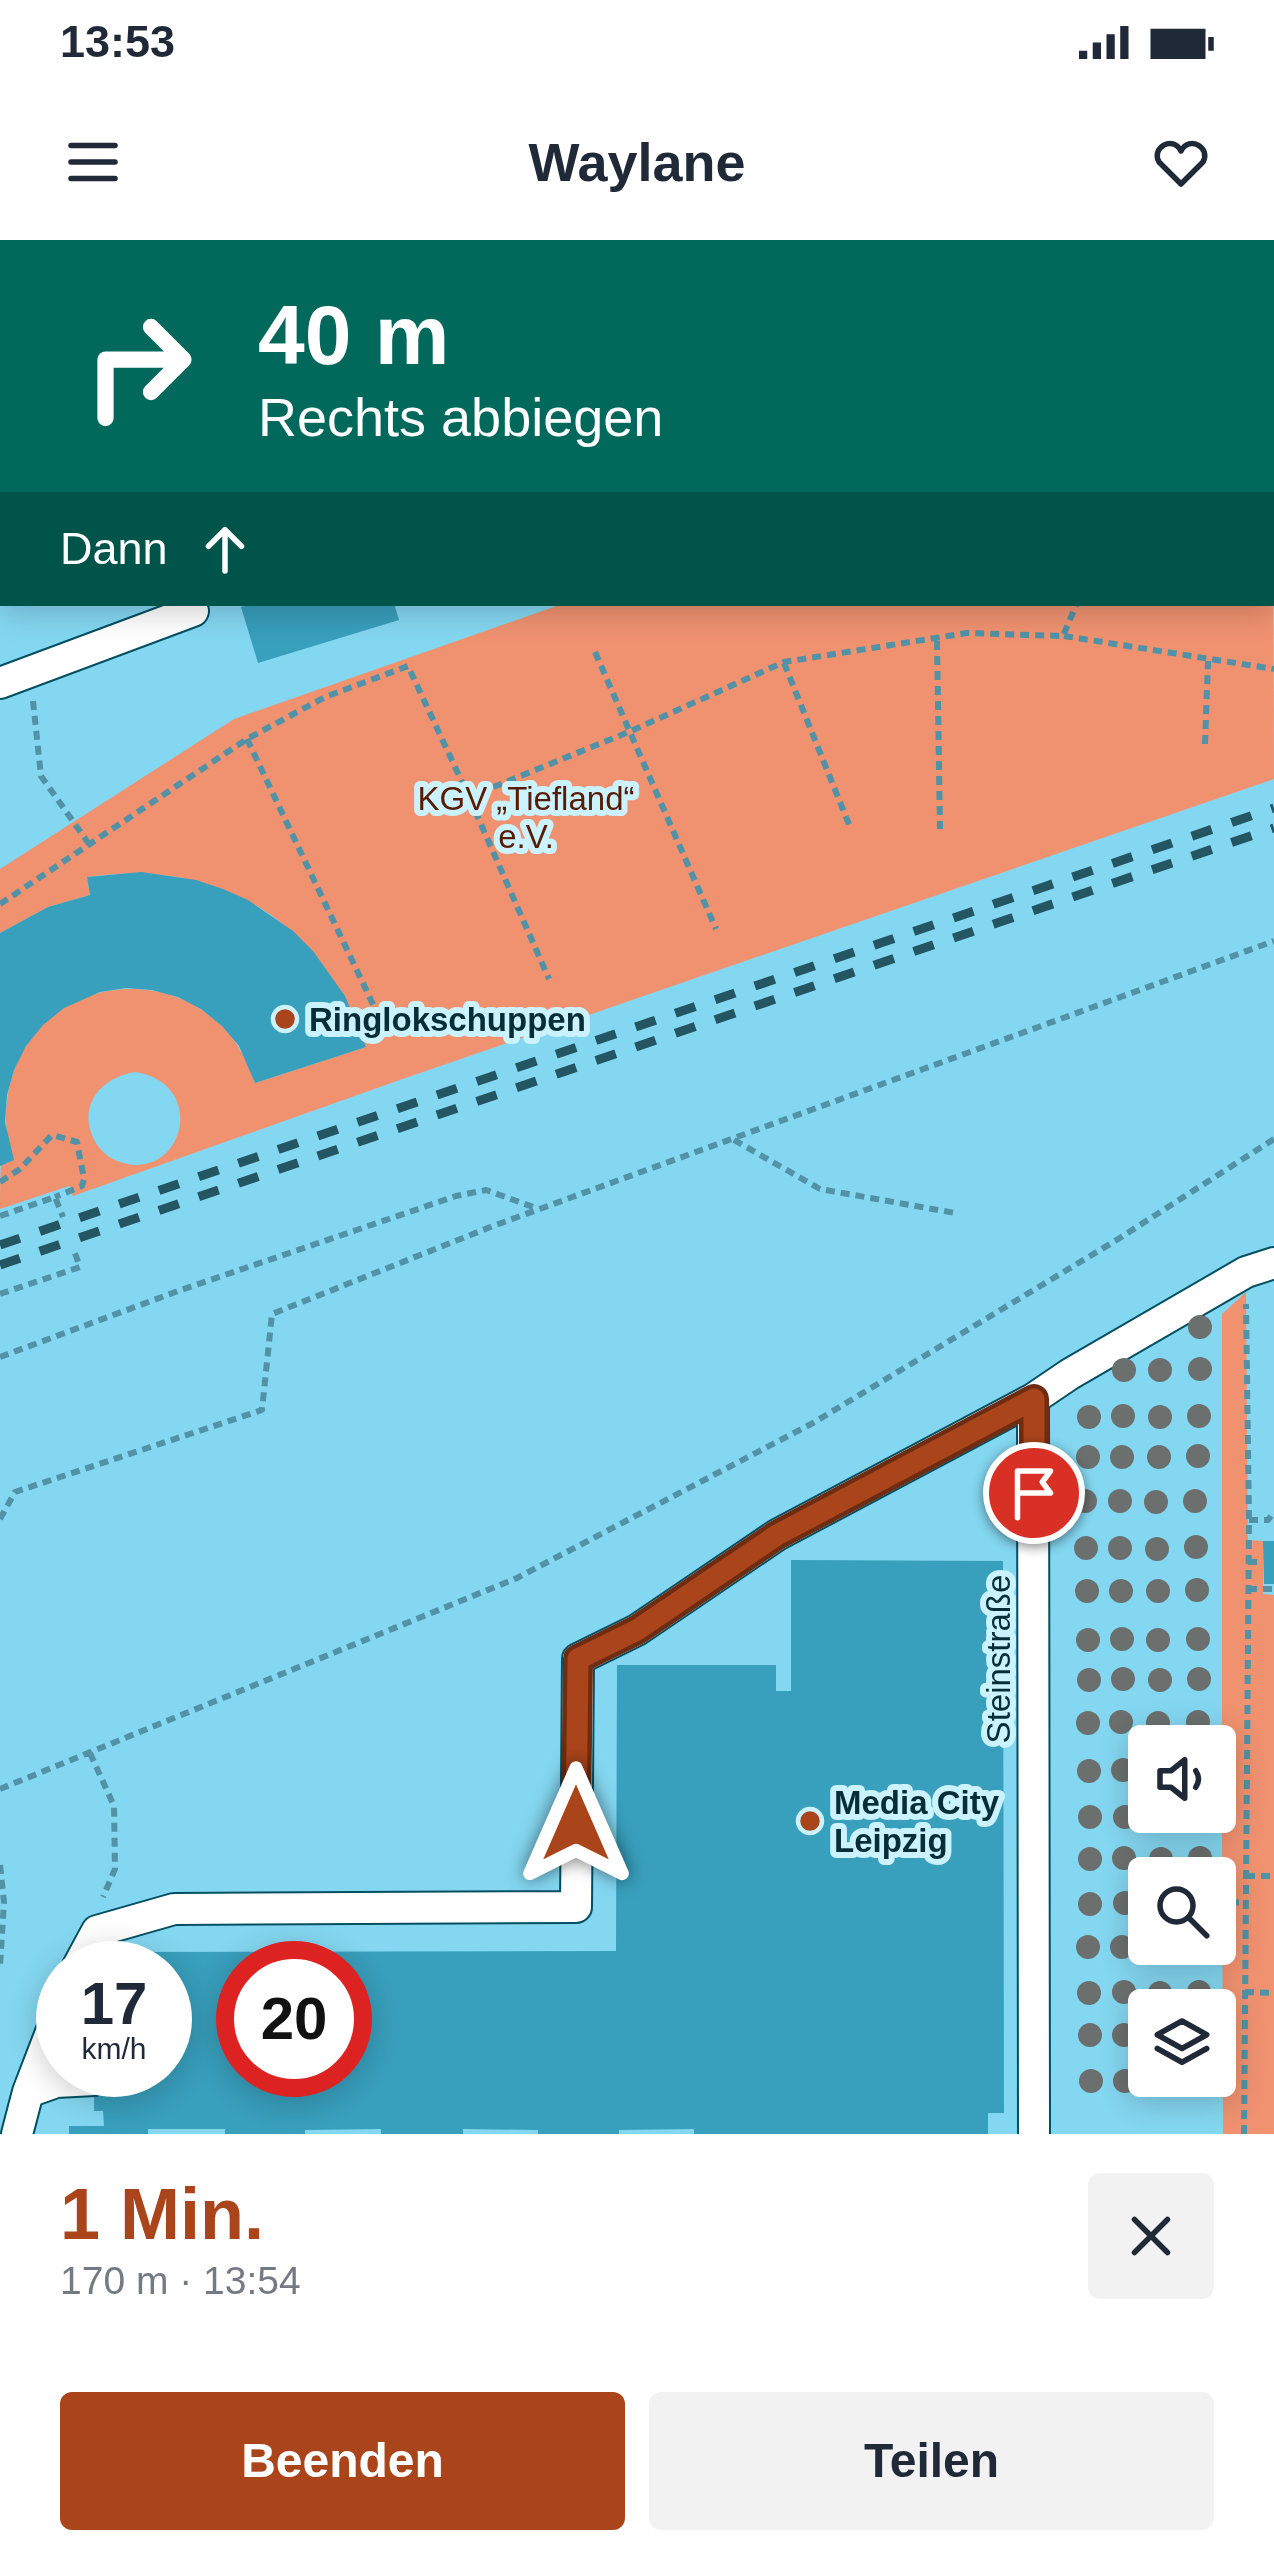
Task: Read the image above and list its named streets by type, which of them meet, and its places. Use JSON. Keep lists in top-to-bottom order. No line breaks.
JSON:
{"streets":{"street":["Steinstraße"]},"parks":["KGV „Tiefland“ e.V."],"places":["Ringlokschuppen","Media City Leipzig"],"page":{"status":"13:53","header":"Waylane","turn":["40 m","Rechts abbiegen"],"then":"Dann","speed":"17 km/h","limit":"20","heading":["1 Min.","170 m · 13:54"],"buttons":["Beenden","Teilen"]}}
